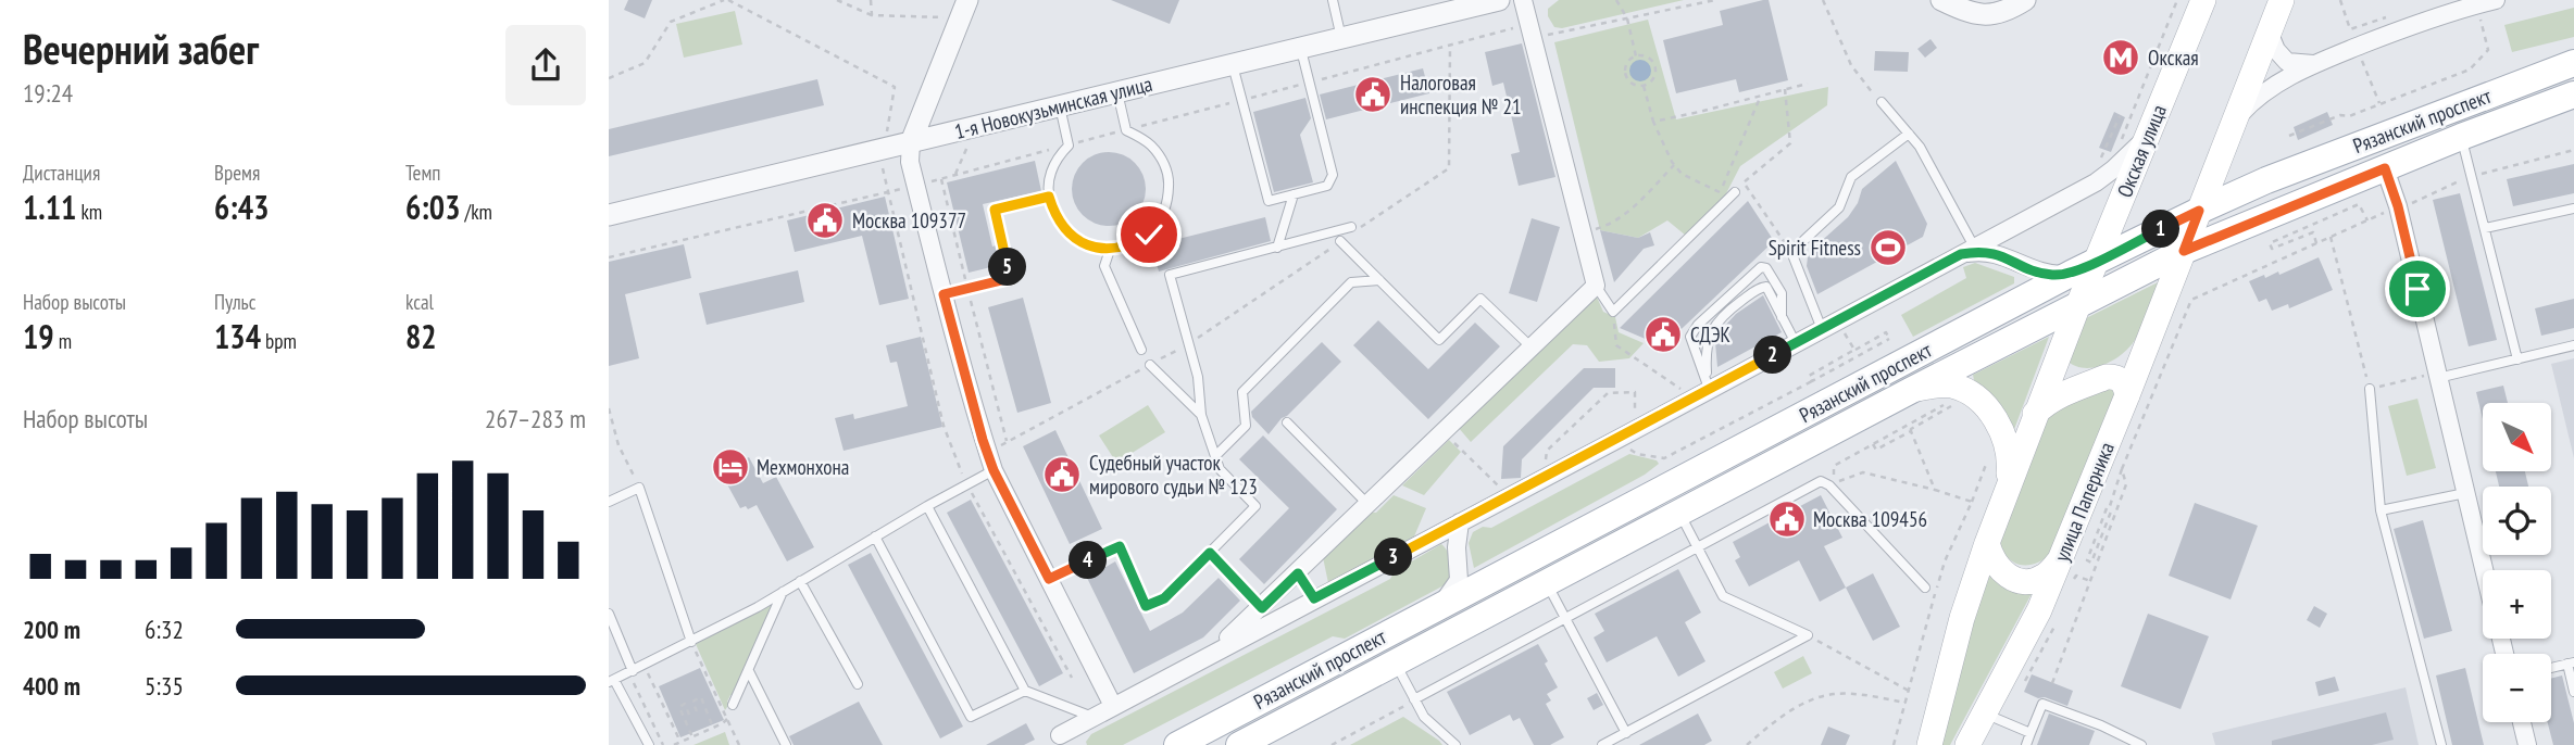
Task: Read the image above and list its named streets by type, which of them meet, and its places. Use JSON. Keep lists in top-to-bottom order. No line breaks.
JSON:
{"streets":{"main road":["Рязанский проспект","Окская улица","улица Паперника"],"street":["1-я Новокузьминская улица"]},"crossings":[["Рязанский проспект","Окская улица"],["Рязанский проспект","улица Паперника"]],"places":{"metro station":["Окская"],"public building":["Налоговая инспекция № 21","Москва 109377","СДЭК","Судебный участок мирового судьи № 123","Москва 109456"],"sports":["Spirit Fitness"],"hotel":["Мехмонхона"]},"north":"bottom right","page":{"heading":["Вечерний забег","19:24"],"stats":[["Дистанция","1.11 km"],["Время","6:43"],["Темп","6:03 /km"],["Набор высоты","19 m"],["Пульс","134 bpm"],["kcal","82"]],"pins":["1","5","2","3","4"],"chart":["Набор высоты","267–283 m"],"map_buttons":["+","−"],"list":[{"name":"200 m","note":"6:32"},{"name":"400 m","note":"5:35"}]}}
